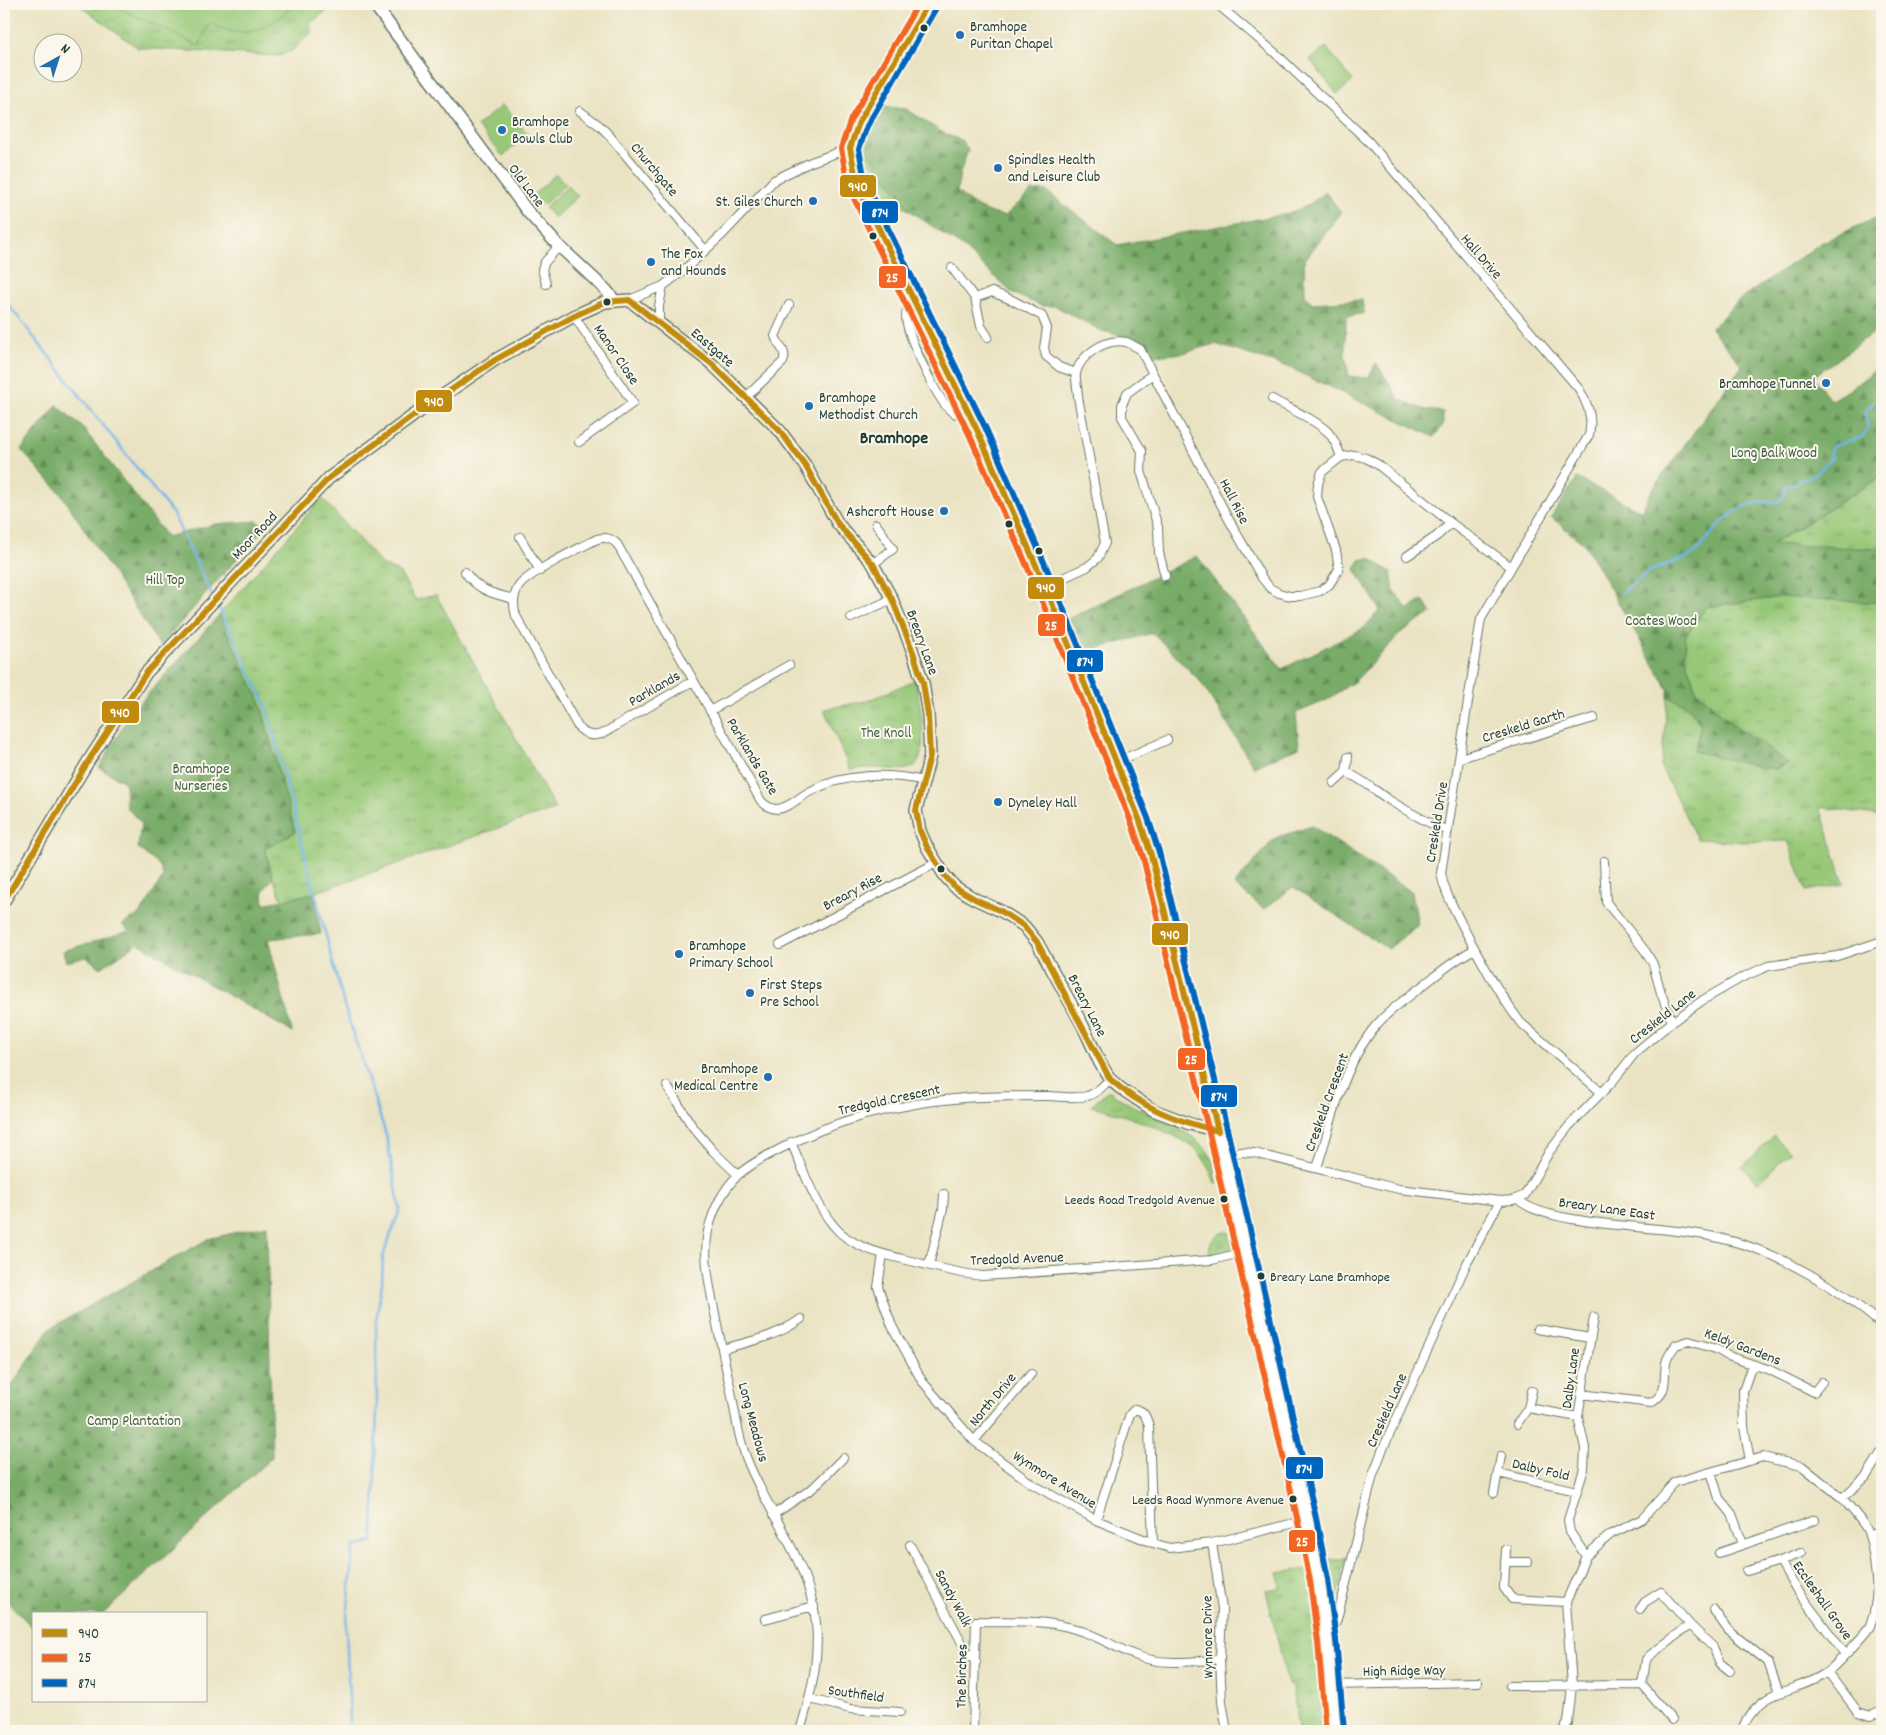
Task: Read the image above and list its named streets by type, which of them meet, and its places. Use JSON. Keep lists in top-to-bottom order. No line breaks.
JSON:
{"streets":{"street":["Churchgate","Old Lane","Hall Drive","Eastgate","Manor Close","Hall Rise","Moor Road","Breary Lane","Parklands","Creskeld Garth","Parklands Gate","Creskeld Drive","Breary Rise","Creskeld Lane","Tredgold Crescent","Creskeld Crescent","Breary Lane East","Tredgold Avenue","Keldy Gardens","Dalby Lane","North Drive","Long Meadows","Dalby Fold","Wynmore Avenue","Sandy Walk","Eccleshall Grove","Wynmore Drive","High Ridge Way","The Birches","Southfield"]},"crossings":[["Old Lane","Moor Road"],["Hall Drive","Creskeld Drive"],["Eastgate","Moor Road"],["Eastgate","Breary Lane"],["Manor Close","Moor Road"],["Breary Lane","Parklands Gate"],["Breary Lane","Breary Rise"],["Breary Lane","Tredgold Crescent"],["Parklands","Parklands Gate"],["Creskeld Garth","Creskeld Drive"],["Creskeld Drive","Creskeld Lane"],["Creskeld Drive","Creskeld Crescent"],["Creskeld Lane","Breary Lane East"],["Tredgold Crescent","Tredgold Avenue"],["Tredgold Crescent","Long Meadows"],["Tredgold Avenue","Wynmore Avenue"],["Keldy Gardens","Dalby Lane"],["Dalby Lane","Dalby Fold"],["North Drive","Wynmore Avenue"],["Long Meadows","Southfield"],["Wynmore Avenue","Wynmore Drive"],["Sandy Walk","The Birches"],["Wynmore Drive","The Birches"]],"districts":["Bramhope"],"parks":["Long Balk Wood","Hill Top","Coates Wood","The Knoll","Bramhope Nurseries","Camp Plantation"],"places":["Bramhope Puritan Chapel","Bramhope Bowls Club","Spindles Health and Leisure Club","St. Giles Church","The Fox and Hounds","Bramhope Tunnel","Bramhope Methodist Church","Ashcroft House","Dyneley Hall","Bramhope Primary School","First Steps Pre School","Bramhope Medical Centre","Leeds Road Tredgold Avenue","Breary Lane Bramhope","Leeds Road Wynmore Avenue"],"lines":["transit line 940","transit line 25","transit line 874"],"legend":["940","25","874"],"north":"top right"}
